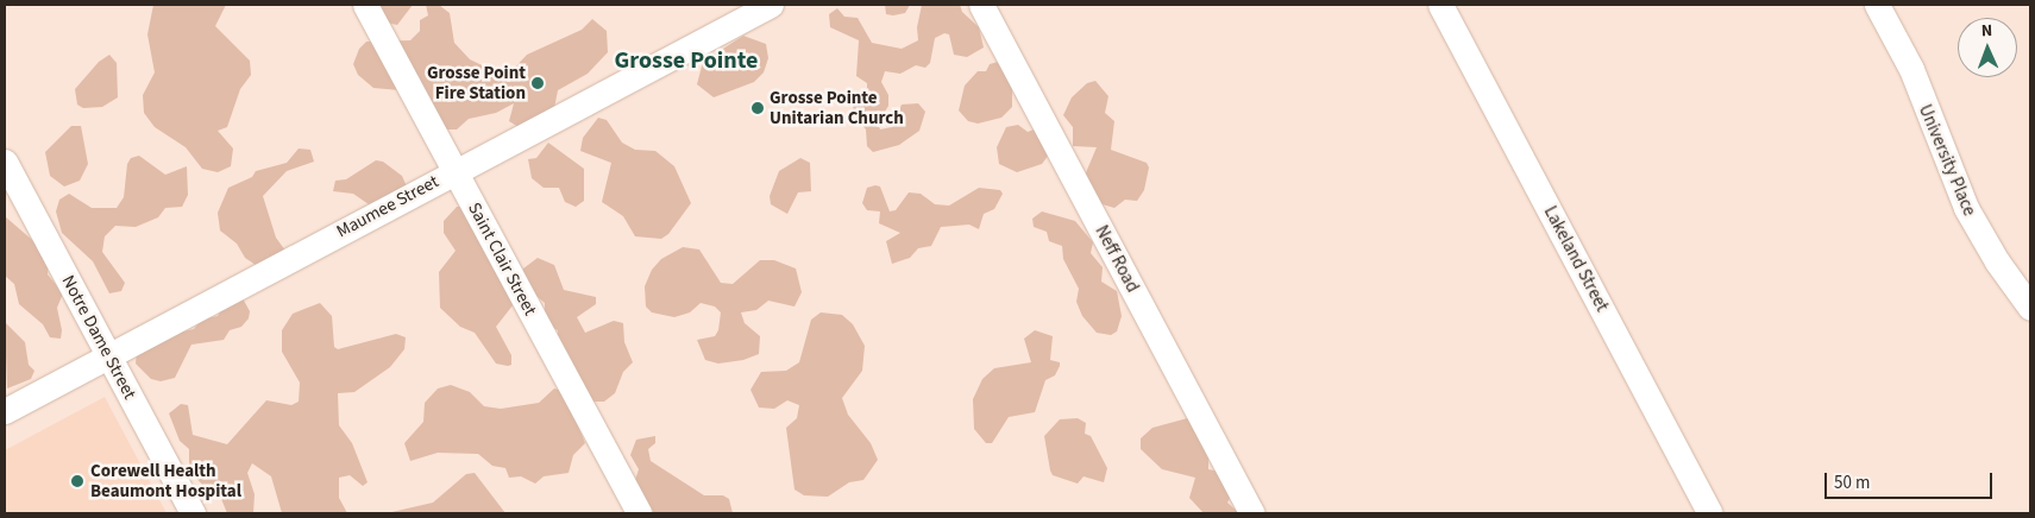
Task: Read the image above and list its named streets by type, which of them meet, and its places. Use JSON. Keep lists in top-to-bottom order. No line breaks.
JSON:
{"streets":{"street":["University Place","Maumee Street","Saint Clair Street","Neff Road","Lakeland Street","Notre Dame Street"]},"crossings":[["Maumee Street","Saint Clair Street"],["Maumee Street","Notre Dame Street"]],"districts":["Grosse Pointe"],"places":["Grosse Point Fire Station","Grosse Pointe Unitarian Church","Corewell Health Beaumont Hospital"],"scale_bar":"50 m","north":"top"}
